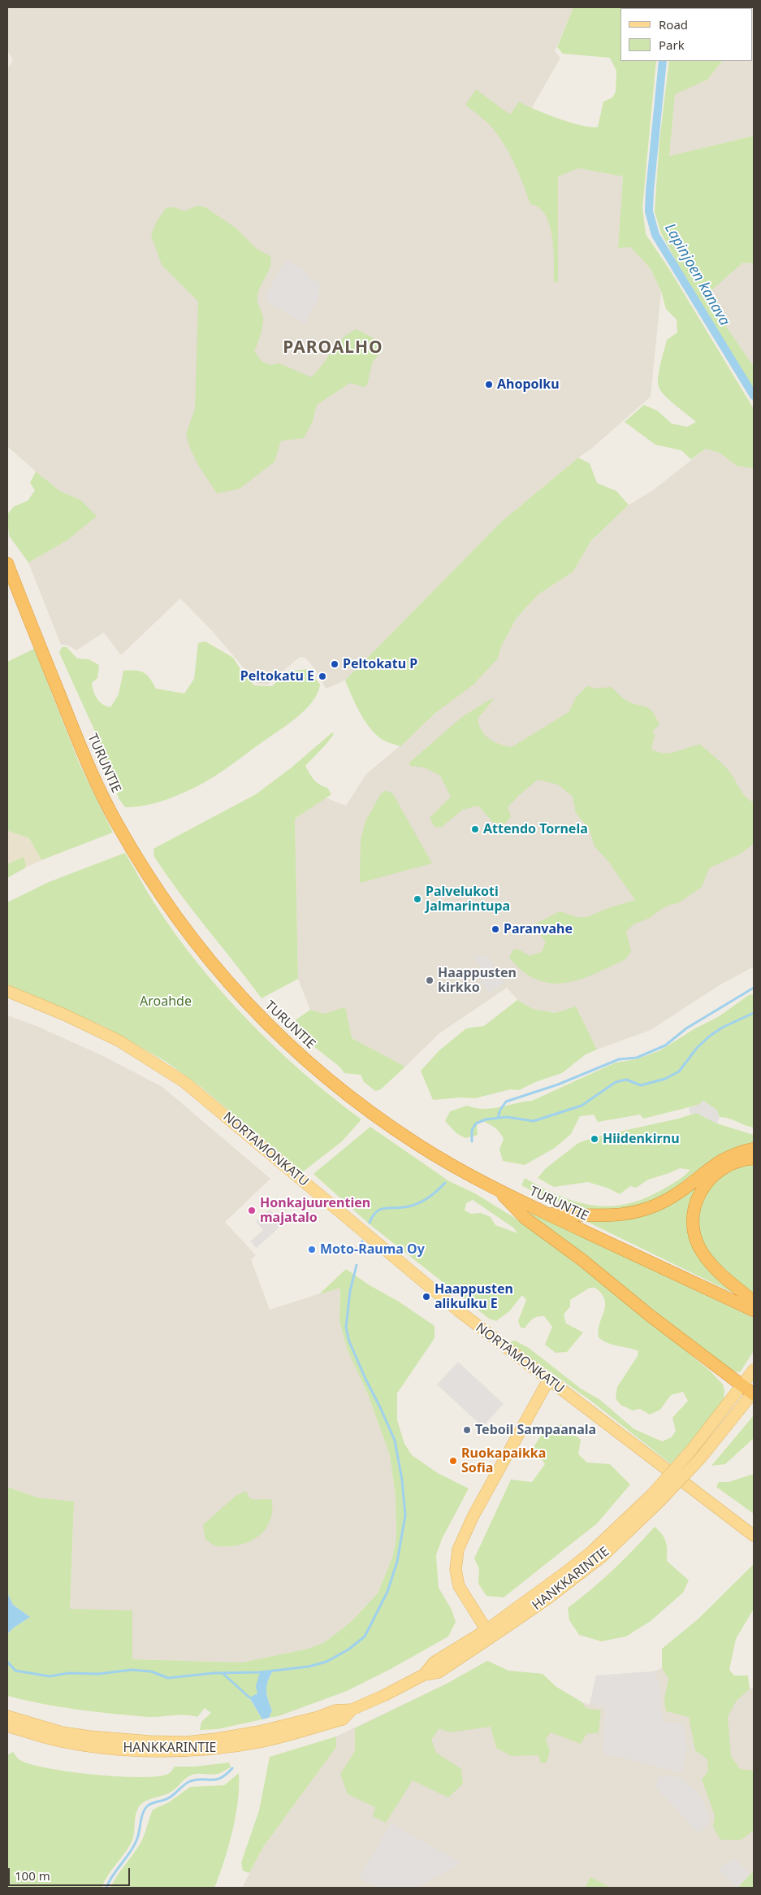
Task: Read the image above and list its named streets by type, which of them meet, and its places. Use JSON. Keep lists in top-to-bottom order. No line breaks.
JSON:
{"streets":{"highway":["TURUNTIE"],"main road":["NORTAMONKATU","HANKKARINTIE"]},"districts":["PAROALHO"],"water":["Lapinjoen kanava"],"parks":["Aroahde"],"places":["Ahopolku","Peltokatu P","Peltokatu E","Attendo Tornela","Palvelukoti Jalmarintupa","Paranvahe","Haappusten kirkko","Hiidenkirnu","Honkajuurentien majatalo","Moto-Rauma Oy","Haappusten alikulku E","Teboil Sampaanala","Ruokapaikka Sofia"],"legend":["Road","Park"],"scale_bar":"100 m"}
